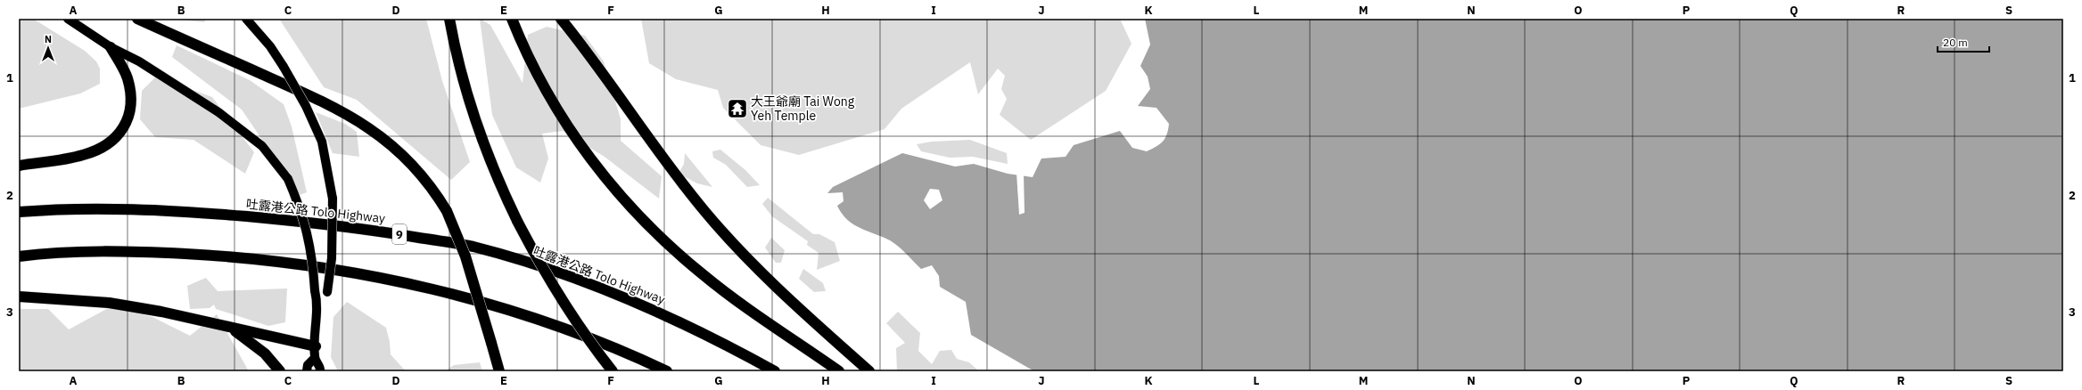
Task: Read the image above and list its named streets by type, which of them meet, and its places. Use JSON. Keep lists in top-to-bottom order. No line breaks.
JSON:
{"streets":{"highway":["吐露港公路 Tolo Highway","9"]},"places":{"temple":["大王爺廟 Tai Wong Yeh Temple"]},"scale_bar":"20 m","north":"top","grid":{"columns":["A","B","C","D","E","F","G","H","I","J","K","L","M","N","O","P","Q","R","S"],"rows":["1","2","3"]}}
